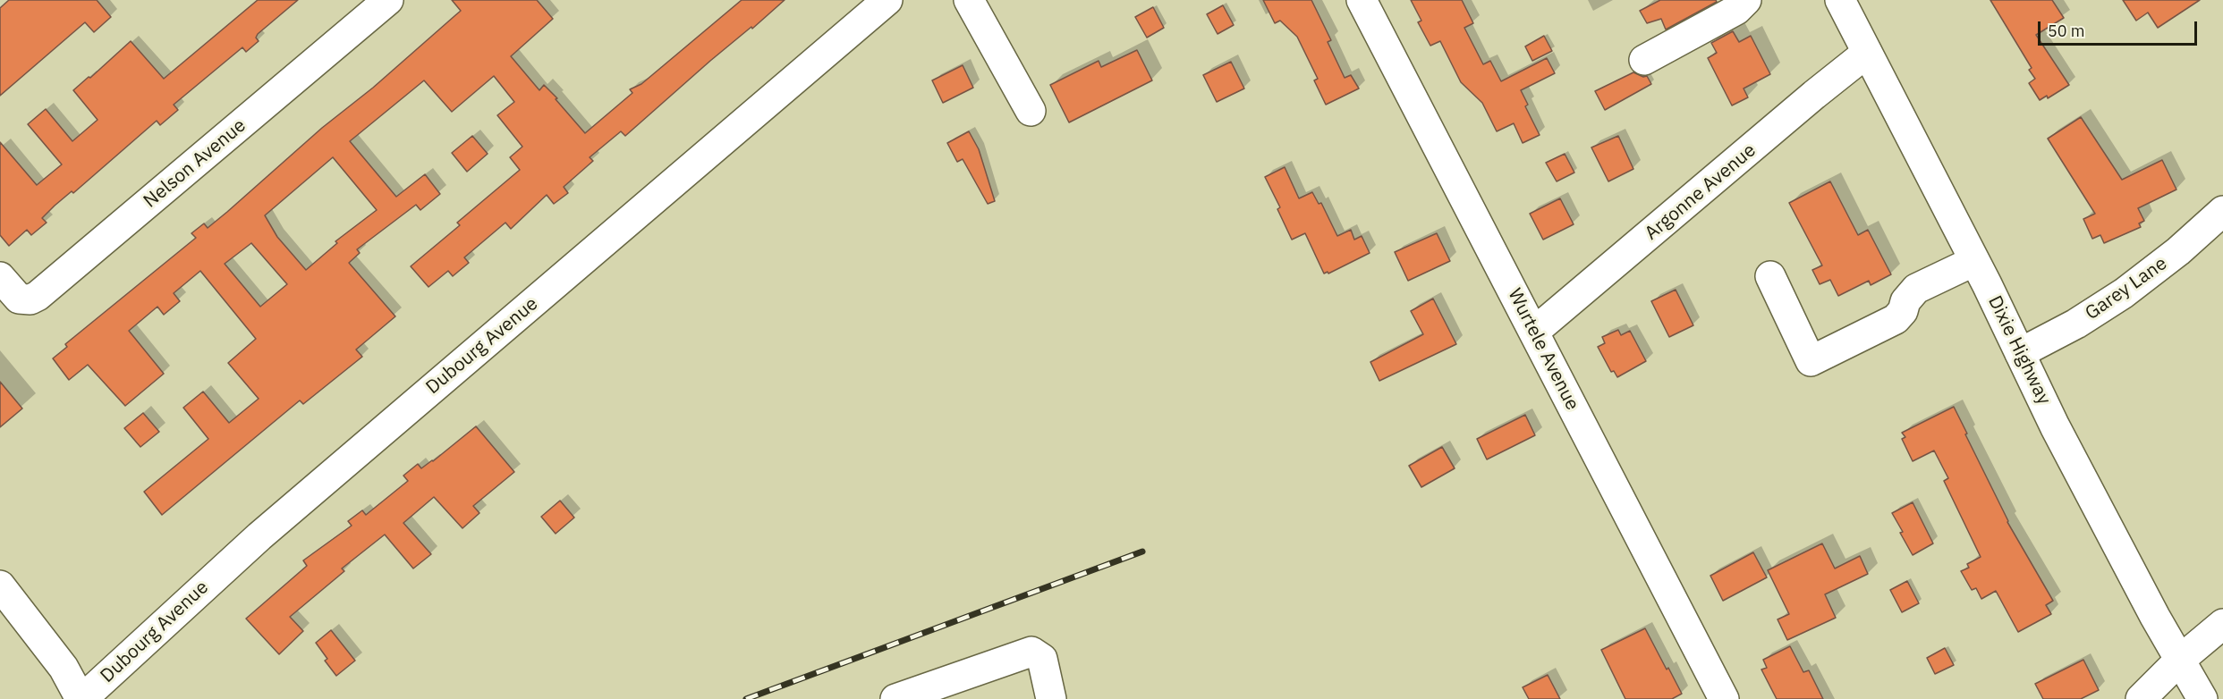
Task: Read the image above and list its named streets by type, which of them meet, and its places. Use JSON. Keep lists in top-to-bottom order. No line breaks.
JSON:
{"streets":{"street":["Nelson Avenue","Argonne Avenue","Garey Lane","Dubourg Avenue","Wurtele Avenue","Dixie Highway"]},"crossings":[["Argonne Avenue","Wurtele Avenue"],["Argonne Avenue","Dixie Highway"],["Garey Lane","Dixie Highway"]],"scale_bar":"50 m"}
